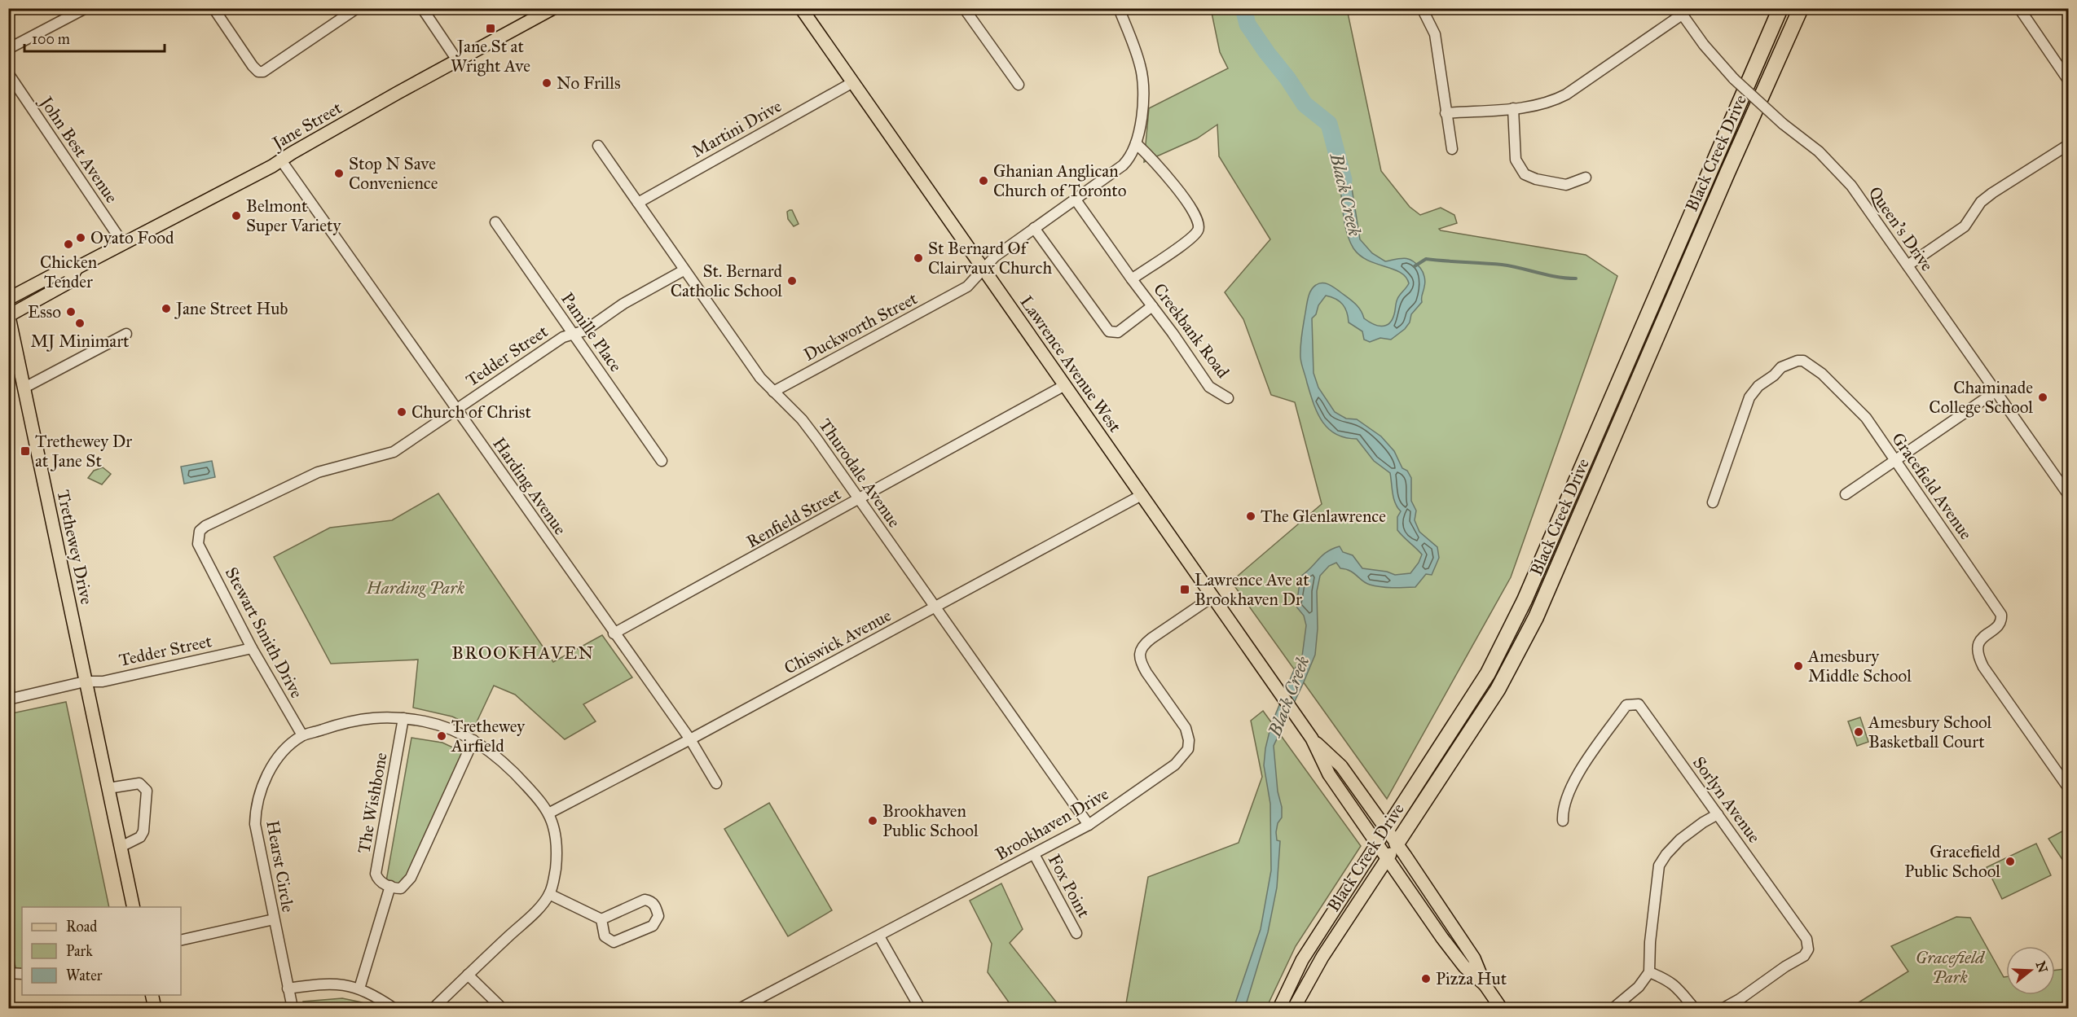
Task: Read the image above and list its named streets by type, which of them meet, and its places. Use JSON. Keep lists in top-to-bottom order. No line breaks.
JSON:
{"streets":{"highway":["Black Creek Drive"],"main road":["Jane Street","Lawrence Avenue West","Trethewey Drive"],"street":["Martini Drive","John Best Avenue","Queen's Drive","Duckworth Street","Creekbank Road","Pamille Place","Tedder Street","Thurodale Avenue","Harding Avenue","Gracefield Avenue","Renfield Street","Stewart Smith Drive","Chiswick Avenue","Sorlyn Avenue","The Wishbone","Brookhaven Drive","Hearst Circle","Fox Point"]},"crossings":[["Jane Street","John Best Avenue"],["Jane Street","Harding Avenue"],["Jane Street","Trethewey Drive"],["Martini Drive","Lawrence Avenue West"],["Martini Drive","Thurodale Avenue"],["Black Creek Drive","Lawrence Avenue West"],["Duckworth Street","Creekbank Road"],["Duckworth Street","Lawrence Avenue West"],["Duckworth Street","Thurodale Avenue"],["Pamille Place","Tedder Street"],["Tedder Street","Thurodale Avenue"],["Tedder Street","Harding Avenue"],["Tedder Street","Trethewey Drive"],["Tedder Street","Stewart Smith Drive"],["Lawrence Avenue West","Renfield Street"],["Lawrence Avenue West","Chiswick Avenue"],["Lawrence Avenue West","Brookhaven Drive"],["Thurodale Avenue","Renfield Street"],["Thurodale Avenue","Chiswick Avenue"],["Thurodale Avenue","Brookhaven Drive"],["Harding Avenue","Renfield Street"],["Harding Avenue","Chiswick Avenue"],["Stewart Smith Drive","Hearst Circle"],["Chiswick Avenue","Hearst Circle"],["The Wishbone","Hearst Circle"],["Brookhaven Drive","Fox Point"]],"districts":["BROOKHAVEN"],"water":["Black Creek"],"parks":["Harding Park","Gracefield Park"],"places":{"transit":["Jane St at Wright Ave","Trethewey Dr at Jane St","Lawrence Ave at Brookhaven Dr"],"other":["No Frills","Stop N Save Convenience","Ghanian Anglican Church of Toronto","Belmont Super Variety","Oyato Food","Chicken Tender","St Bernard Of Clairvaux Church","St. Bernard Catholic School","Jane Street Hub","Esso","MJ Minimart","Chaminade College School","Church of Christ","The Glenlawrence","Amesbury Middle School","Amesbury School Basketball Court","Trethewey Airfield","Brookhaven Public School","Gracefield Public School","Pizza Hut"]},"legend":["Road","Park","Water"],"scale_bar":"100 m","north":"right"}
